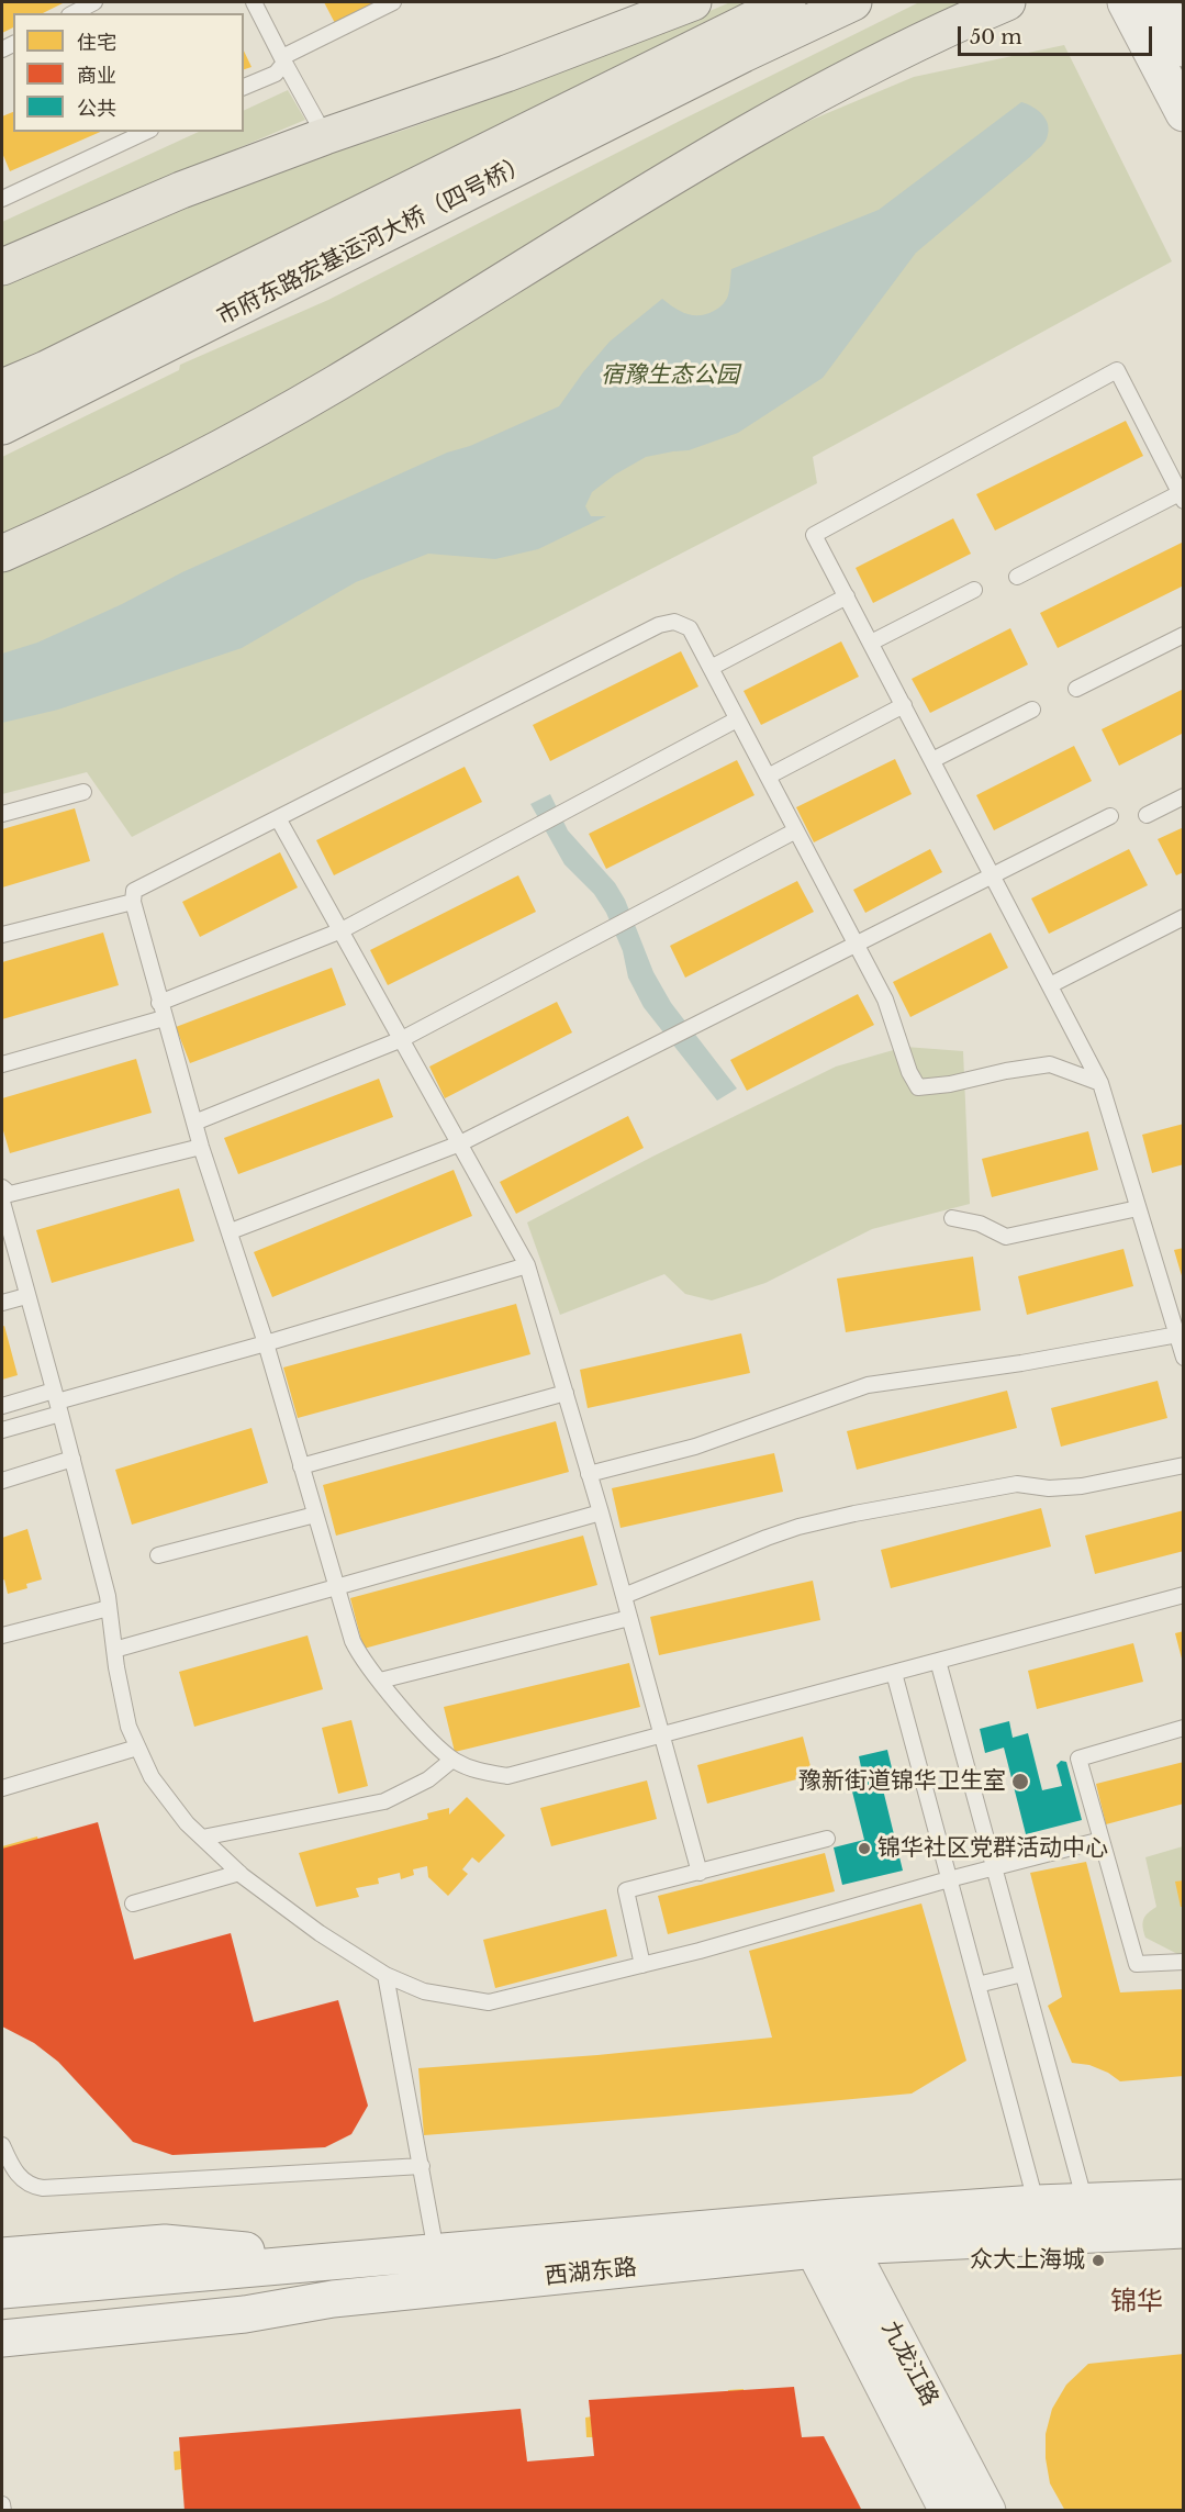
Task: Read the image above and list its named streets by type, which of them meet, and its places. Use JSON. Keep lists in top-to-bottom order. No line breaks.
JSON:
{"streets":{"main road":["市府东路宏基运河大桥（四号桥）","西湖东路","九龙江路"]},"crossings":[["西湖东路","九龙江路"]],"districts":["锦华"],"parks":["宿豫生态公园"],"places":["豫新街道锦华卫生室","锦华社区党群活动中心","众大上海城"],"legend":["住宅","商业","公共"],"scale_bar":"50 m"}
